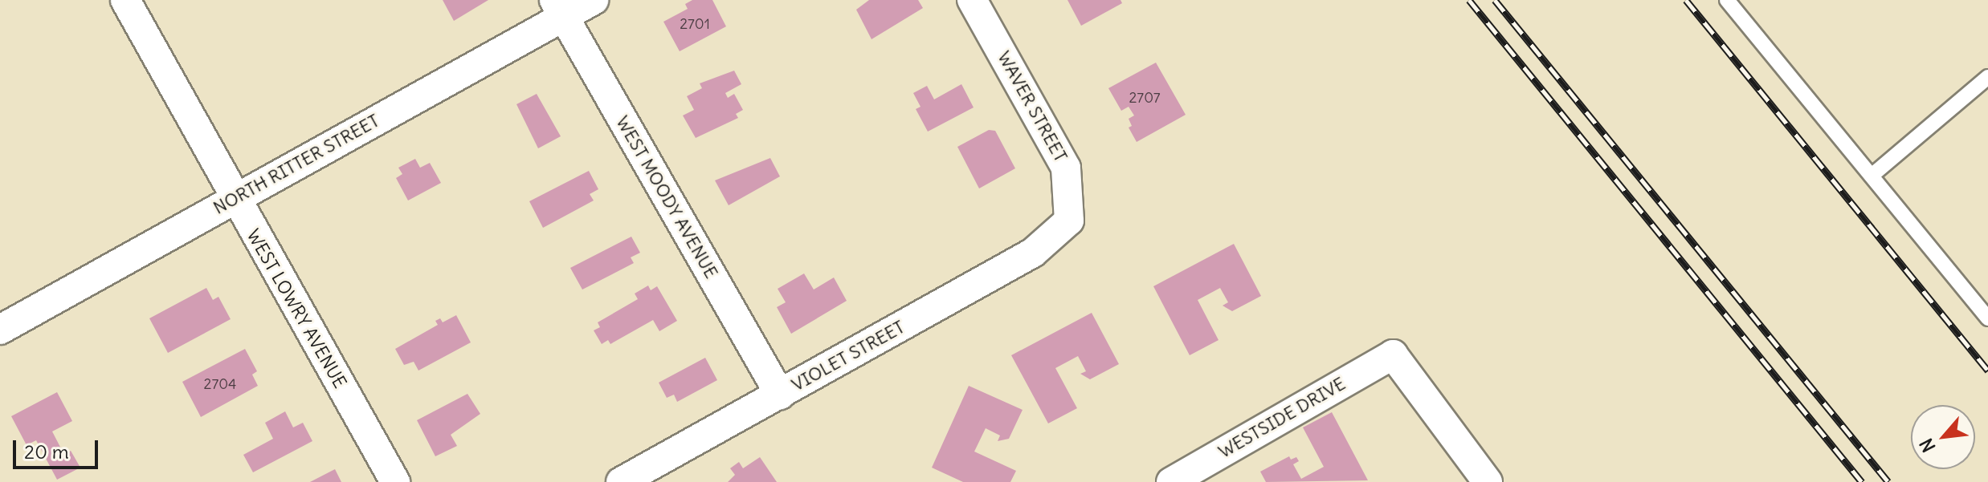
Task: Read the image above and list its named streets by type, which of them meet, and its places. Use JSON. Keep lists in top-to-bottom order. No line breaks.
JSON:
{"streets":{"street":["WAVER STREET","NORTH RITTER STREET","WEST MOODY AVENUE","WEST LOWRY AVENUE","VIOLET STREET","WESTSIDE DRIVE"]},"crossings":[["WAVER STREET","VIOLET STREET"],["NORTH RITTER STREET","WEST MOODY AVENUE"],["NORTH RITTER STREET","WEST LOWRY AVENUE"],["WEST MOODY AVENUE","VIOLET STREET"]],"house_numbers":["2701","2707","2704"],"scale_bar":"20 m","north":"bottom left"}
